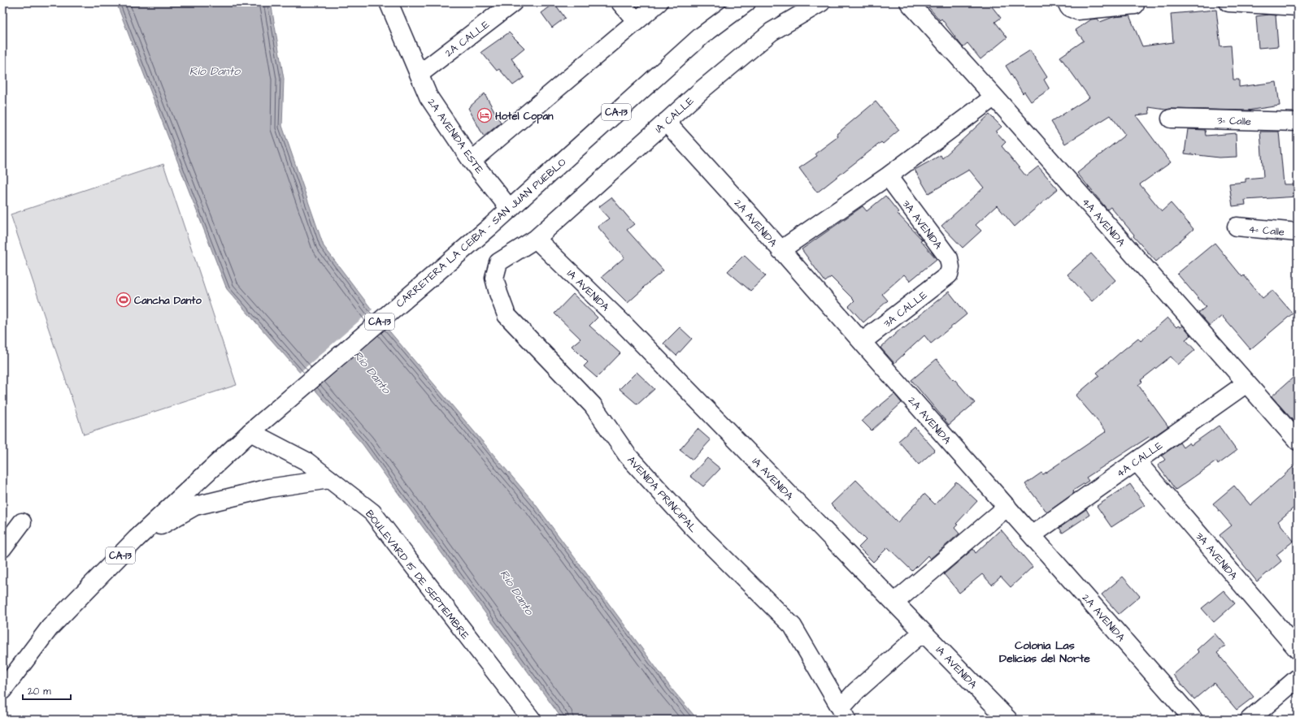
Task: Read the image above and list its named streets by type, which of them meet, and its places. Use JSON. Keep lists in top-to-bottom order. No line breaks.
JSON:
{"streets":{"street":["2A CALLE","CA-13","1A CALLE","3ª Calle","2A AVENIDA ESTE","4A AVENIDA","2A AVENIDA","3A AVENIDA","4ª Calle","CARRETERA LA CEIBA - SAN JUAN PUEBLO","1A AVENIDA","3A CALLE","4A CALLE","AVENIDA PRINCIPAL","BOULEVARD 15 DE SEPTIEMBRE"]},"crossings":[["2A CALLE","2A AVENIDA ESTE"],["1A CALLE","2A AVENIDA"],["1A CALLE","1A AVENIDA"],["1A CALLE","AVENIDA PRINCIPAL"],["2A AVENIDA ESTE","CARRETERA LA CEIBA - SAN JUAN PUEBLO"],["4A AVENIDA","4A CALLE"],["2A AVENIDA","3A CALLE"],["2A AVENIDA","4A CALLE"],["3A AVENIDA","3A CALLE"],["3A AVENIDA","4A CALLE"],["CARRETERA LA CEIBA - SAN JUAN PUEBLO","BOULEVARD 15 DE SEPTIEMBRE"]],"districts":["Colonia Las Delicias del Norte"],"water":["Río Danto"],"places":{"hotel":["Hotel Copan"],"sports":["Cancha Danto"]},"scale_bar":"20 m"}
